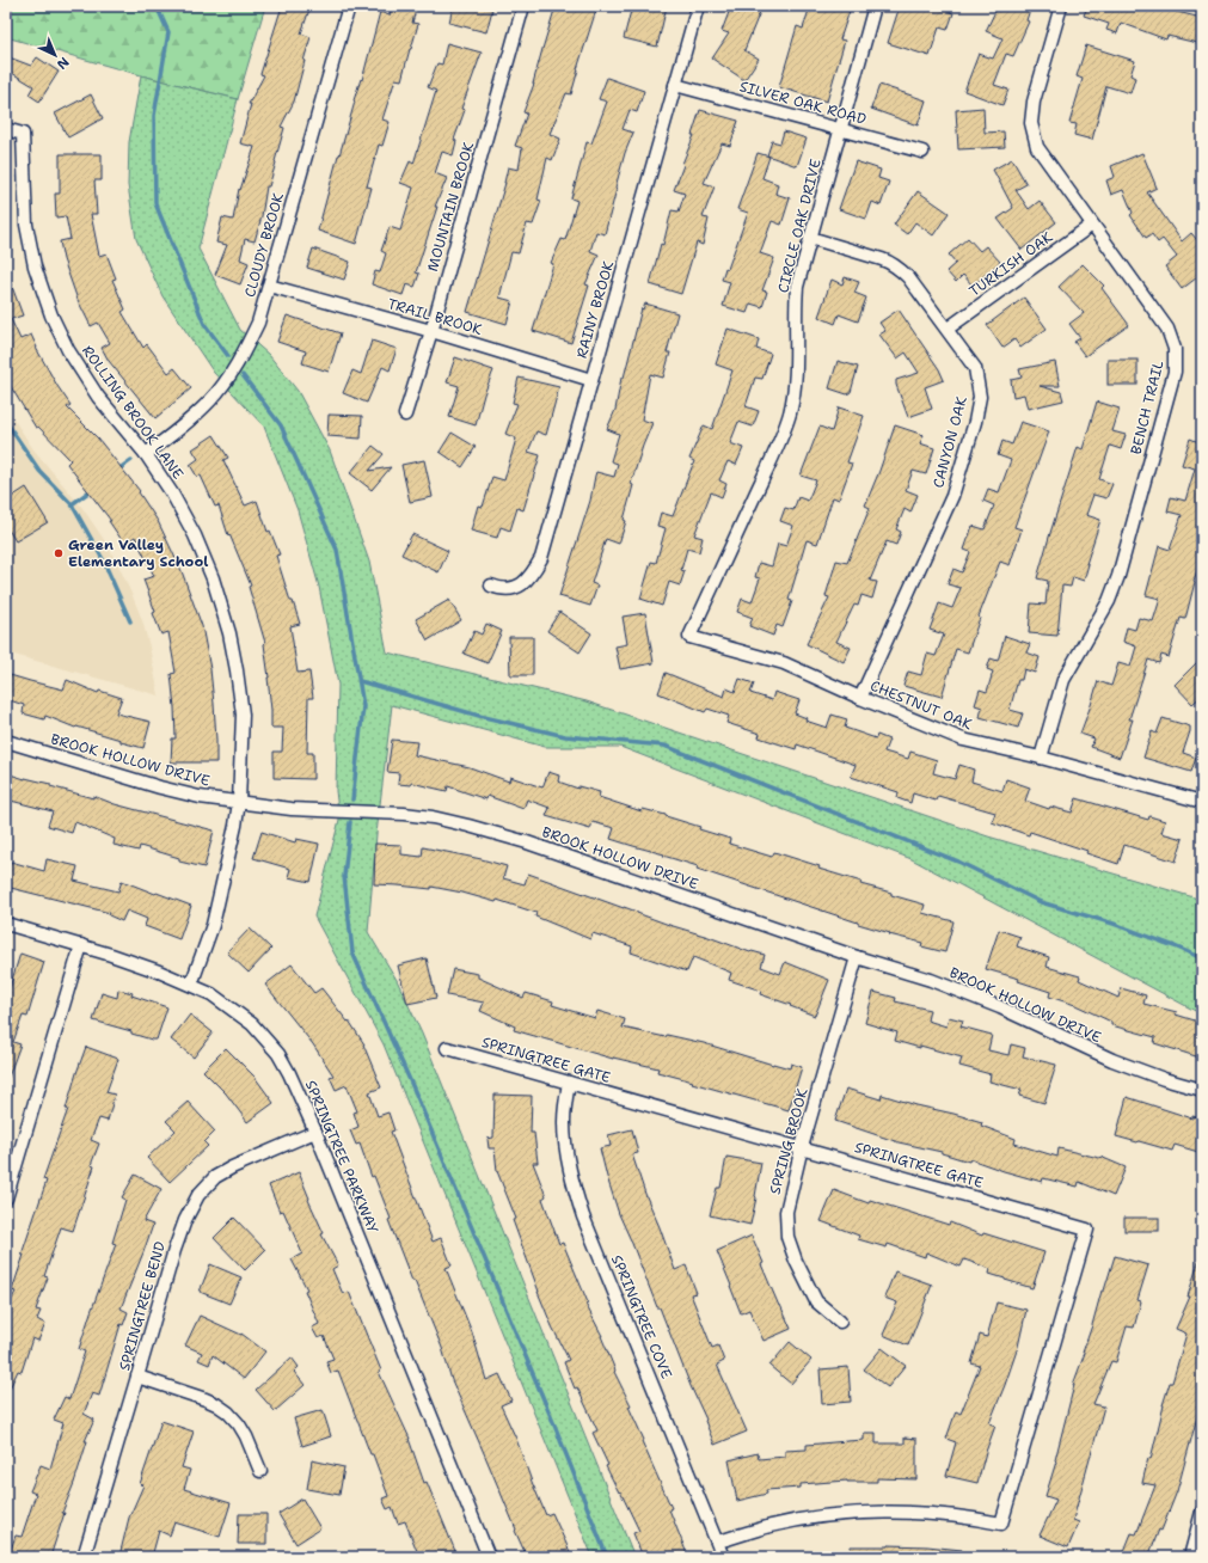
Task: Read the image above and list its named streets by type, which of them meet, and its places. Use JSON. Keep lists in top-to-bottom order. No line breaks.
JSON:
{"streets":{"street":["SILVER OAK ROAD","MOUNTAIN BROOK","CIRCLE OAK DRIVE","CLOUDY BROOK","TURKISH OAK","RAINY BROOK","TRAIL BROOK","BENCH TRAIL","ROLLING BROOK LANE","CANYON OAK","CHESTNUT OAK","BROOK HOLLOW DRIVE","SPRINGTREE GATE","SPRING BROOK","SPRINGTREE PARKWAY","SPRINGTREE BEND","SPRINGTREE COVE"]},"crossings":[["SILVER OAK ROAD","CIRCLE OAK DRIVE"],["SILVER OAK ROAD","RAINY BROOK"],["MOUNTAIN BROOK","TRAIL BROOK"],["CIRCLE OAK DRIVE","CANYON OAK"],["CIRCLE OAK DRIVE","CHESTNUT OAK"],["CLOUDY BROOK","TRAIL BROOK"],["CLOUDY BROOK","ROLLING BROOK LANE"],["TURKISH OAK","BENCH TRAIL"],["TURKISH OAK","CANYON OAK"],["RAINY BROOK","TRAIL BROOK"],["BENCH TRAIL","CHESTNUT OAK"],["ROLLING BROOK LANE","BROOK HOLLOW DRIVE"],["ROLLING BROOK LANE","SPRINGTREE PARKWAY"],["CANYON OAK","CHESTNUT OAK"],["BROOK HOLLOW DRIVE","SPRING BROOK"],["SPRINGTREE GATE","SPRING BROOK"],["SPRINGTREE GATE","SPRINGTREE COVE"],["SPRINGTREE PARKWAY","SPRINGTREE BEND"]],"places":["Green Valley Elementary School"],"north":"bottom right"}
